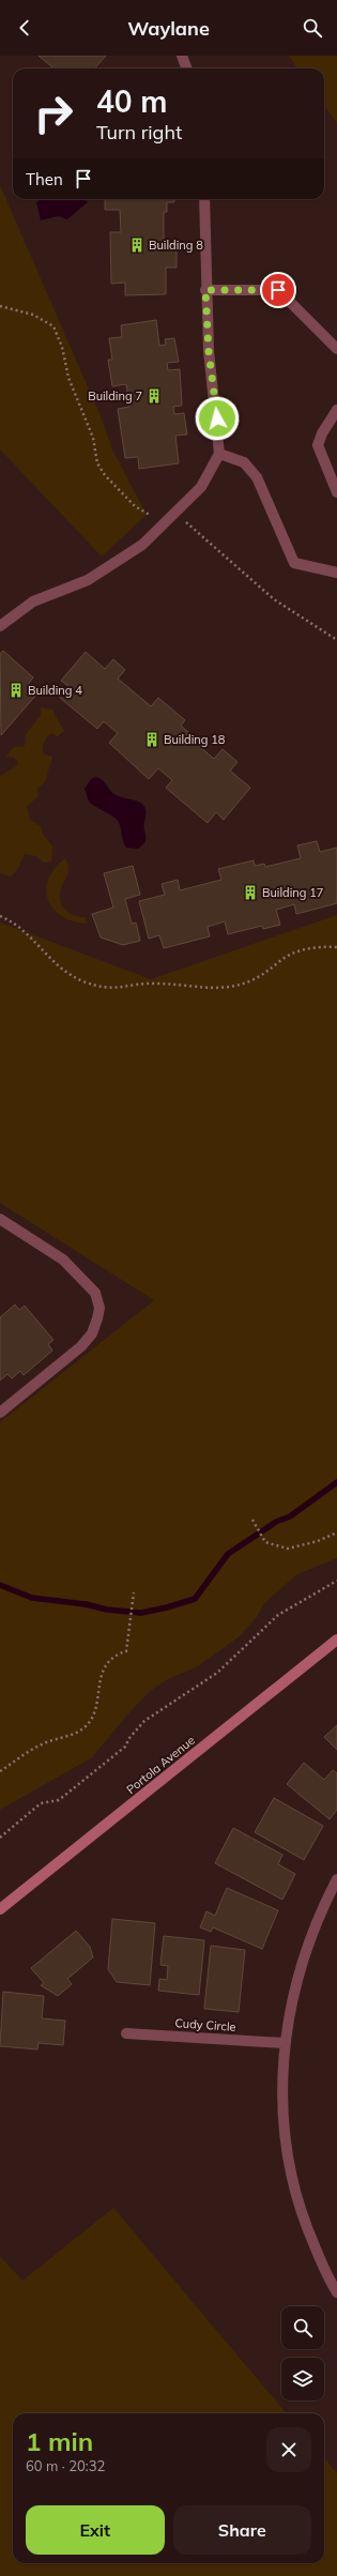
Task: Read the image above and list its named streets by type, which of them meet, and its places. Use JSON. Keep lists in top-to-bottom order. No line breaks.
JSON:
{"streets":{"main road":["Portola Avenue"],"street":["Cudy Circle"]},"places":{"building":["Building 8","Building 7","Building 4","Building 18","Building 17"]},"page":{"header":"Waylane","turn":["40 m","Turn right"],"then":"Then","heading":["1 min","60 m · 20:32"],"buttons":["Exit","Share"]}}
